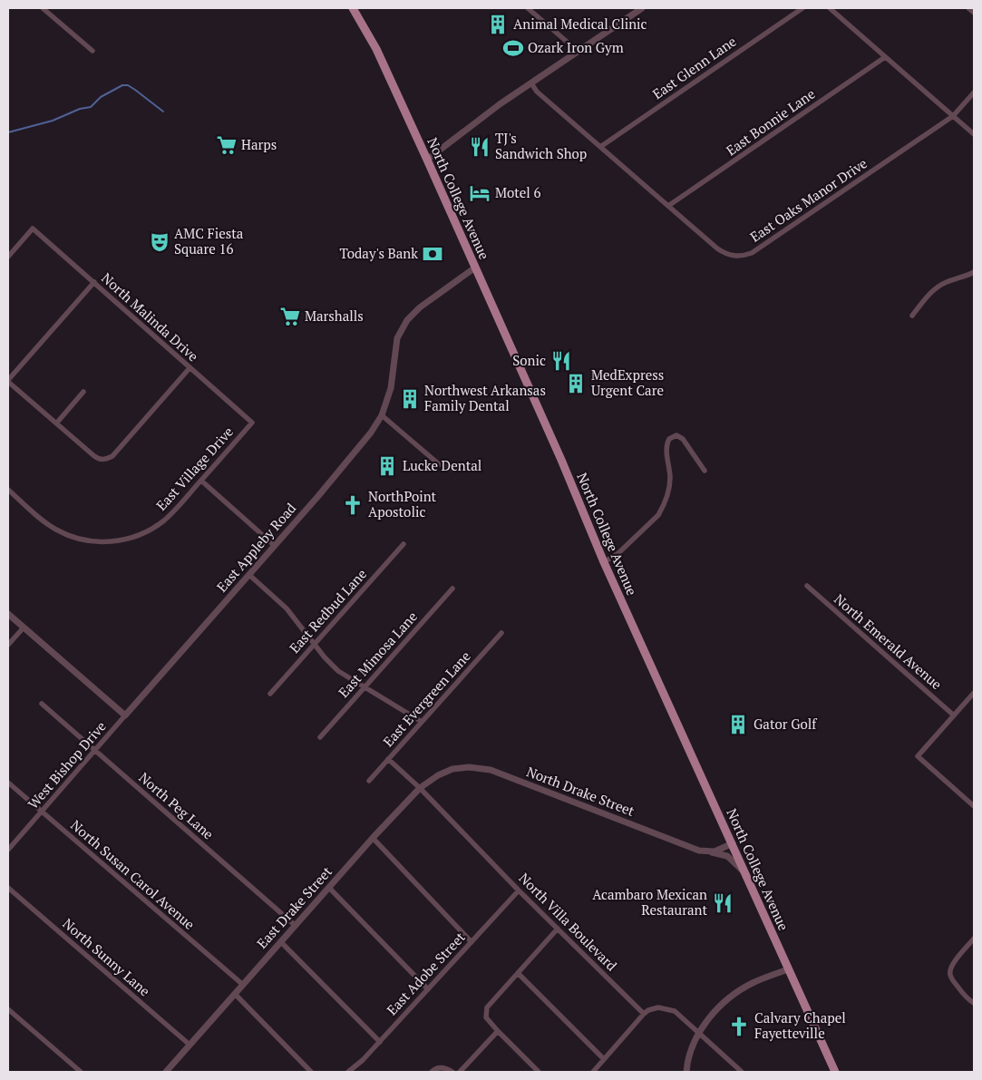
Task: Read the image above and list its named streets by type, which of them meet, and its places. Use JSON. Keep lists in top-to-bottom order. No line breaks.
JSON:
{"streets":{"main road":["North College Avenue"],"street":["East Glenn Lane","East Bonnie Lane","East Oaks Manor Drive","North Malinda Drive","East Village Drive","East Appleby Road","East Redbud Lane","North Emerald Avenue","East Mimosa Lane","East Evergreen Lane","West Bishop Drive","North Drake Street","North Peg Lane","North Susan Carol Avenue","East Drake Street","North Villa Boulevard","North Sunny Lane","East Adobe Street"]},"crossings":[["East Glenn Lane","East Oaks Manor Drive"],["East Bonnie Lane","East Oaks Manor Drive"],["North College Avenue","East Appleby Road"],["North College Avenue","North Drake Street"],["North Malinda Drive","East Village Drive"],["East Appleby Road","West Bishop Drive"],["East Evergreen Lane","North Villa Boulevard"],["West Bishop Drive","North Peg Lane"],["West Bishop Drive","North Susan Carol Avenue"],["North Drake Street","East Drake Street"],["North Drake Street","North Villa Boulevard"],["North Peg Lane","East Drake Street"],["North Susan Carol Avenue","East Drake Street"],["East Drake Street","North Villa Boulevard"],["East Drake Street","North Sunny Lane"],["North Villa Boulevard","East Adobe Street"]],"places":{"building":["Animal Medical Clinic","MedExpress Urgent Care","Northwest Arkansas Family Dental","Lucke Dental","Gator Golf"],"sports":["Ozark Iron Gym"],"supermarket":["Harps","Marshalls"],"restaurant":["TJ's Sandwich Shop","Sonic","Acambaro Mexican Restaurant"],"hotel":["Motel 6"],"theatre":["AMC Fiesta Square 16"],"bank":["Today's Bank"],"church":["NorthPoint Apostolic","Calvary Chapel Fayetteville"]}}
